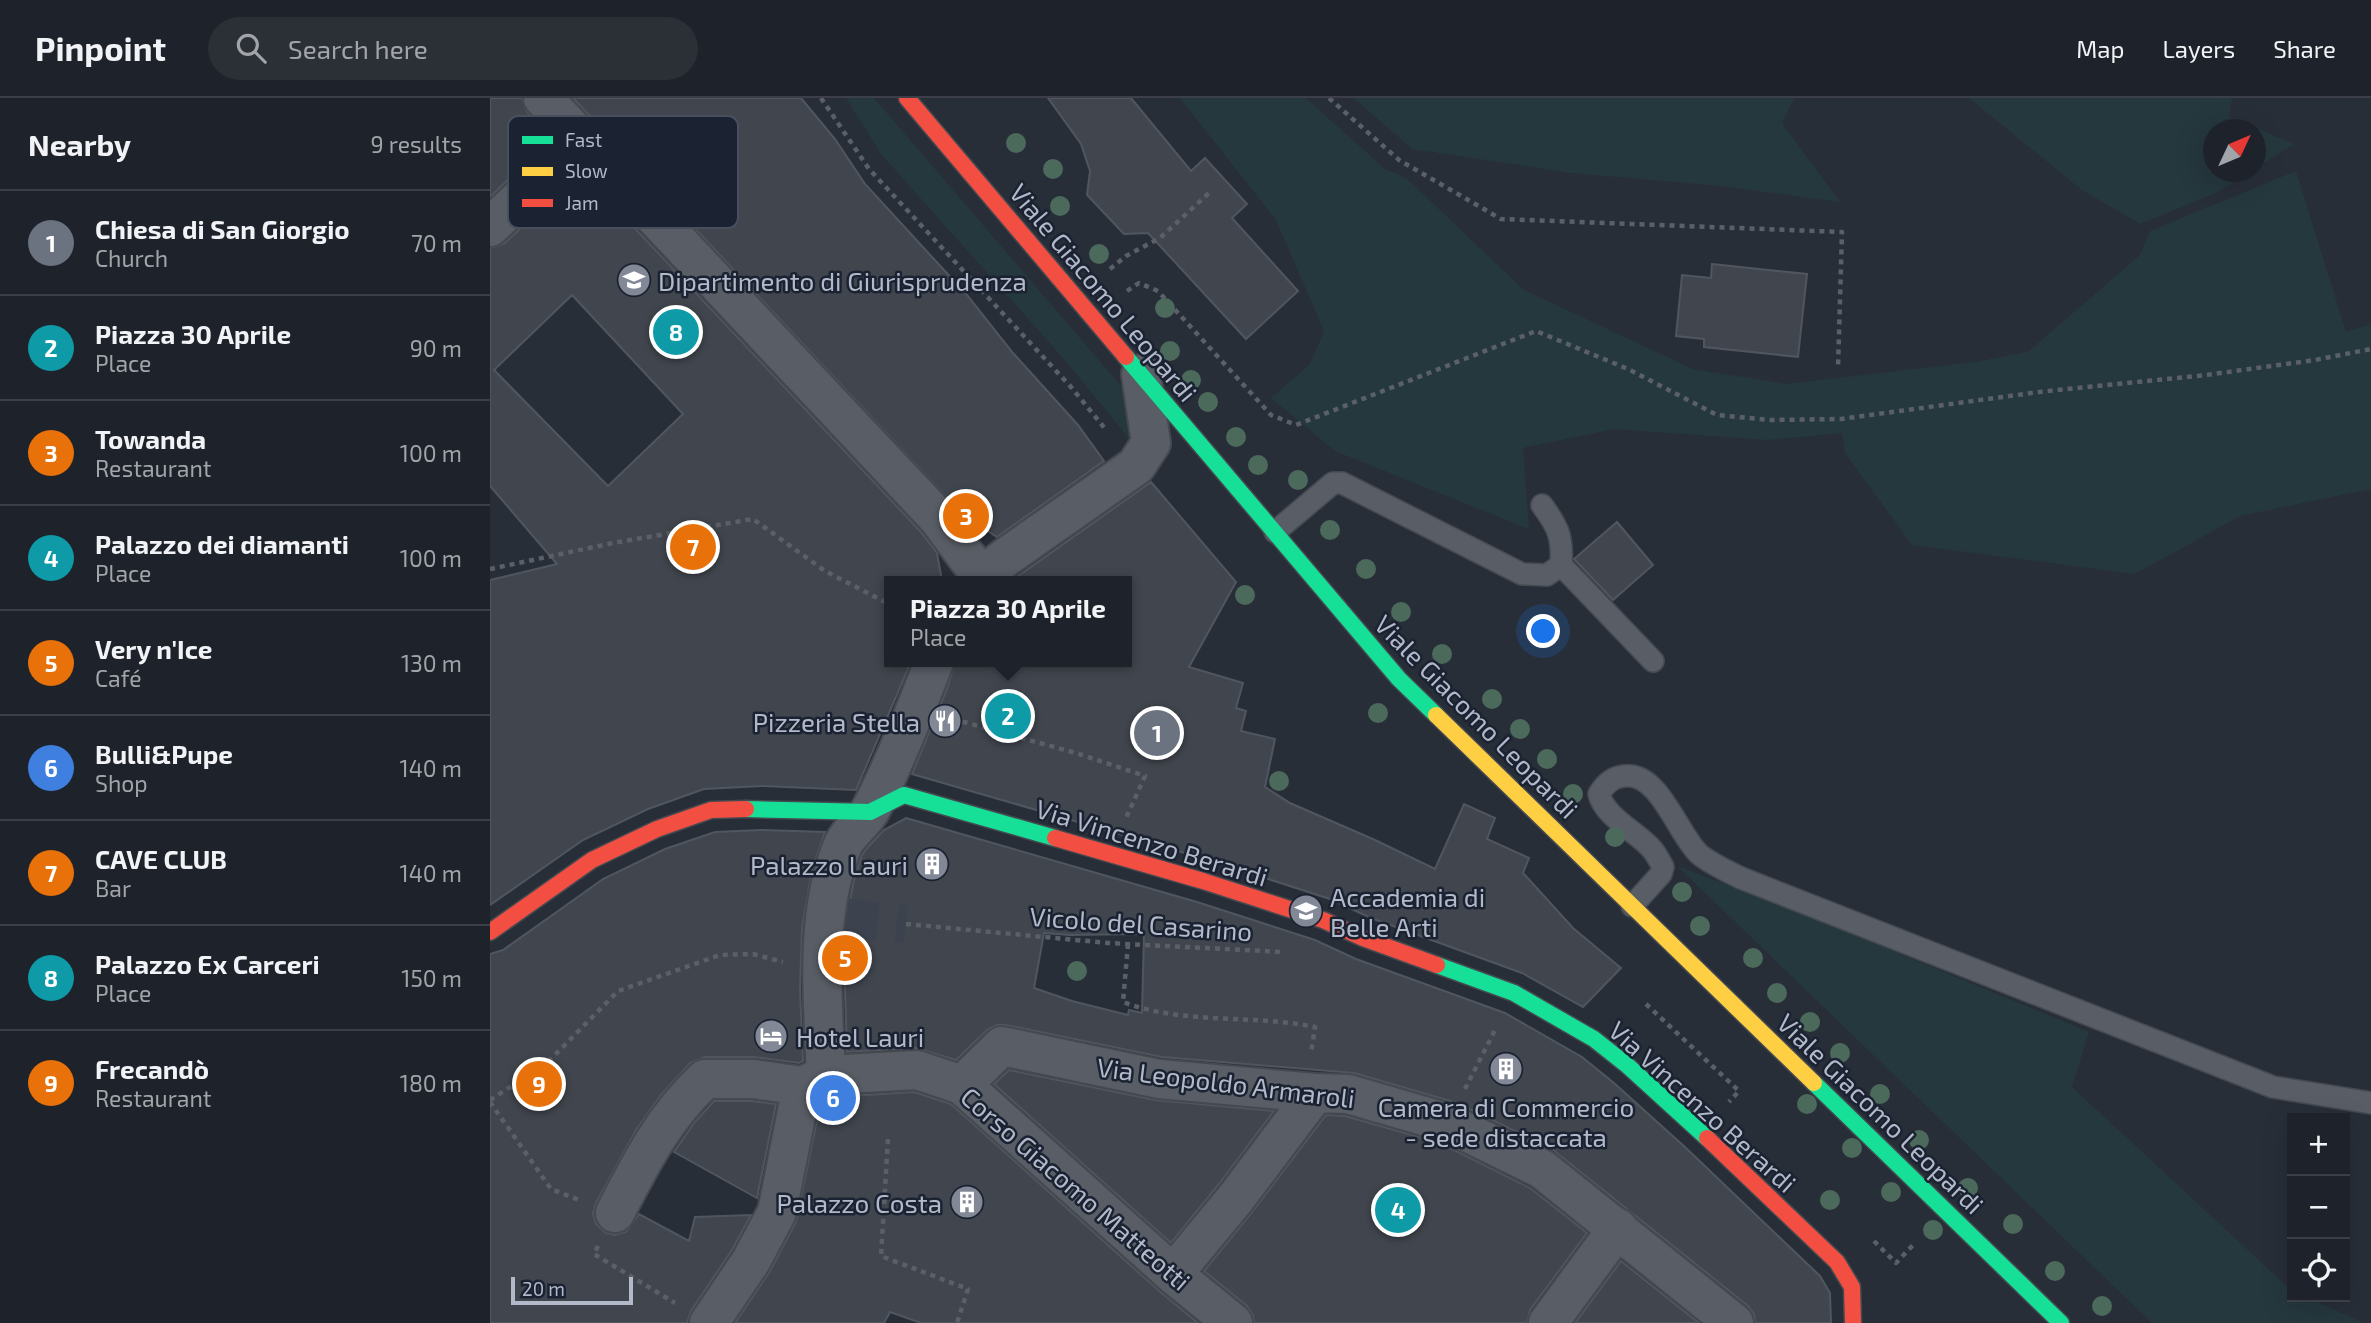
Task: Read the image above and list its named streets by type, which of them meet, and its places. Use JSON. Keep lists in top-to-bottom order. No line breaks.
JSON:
{"streets":{"main road":["Viale Giacomo Leopardi","Via Vincenzo Berardi"],"street":["Via Leopoldo Armaroli","Corso Giacomo Matteotti"],"path":["Vicolo del Casarino"]},"crossings":[["Via Leopoldo Armaroli","Corso Giacomo Matteotti"]],"places":{"school or university":["Dipartimento di Giurisprudenza","Accademia di Belle Arti"],"restaurant":["Pizzeria Stella"],"building":["Palazzo Lauri","Camera di Commercio - sede distaccata","Palazzo Costa"],"hotel":["Hotel Lauri"]},"legend":["Fast","Slow","Jam"],"scale_bar":"20 m","north":"top right","page":{"header":"Pinpoint","search":"Search here","nav":["Map","Layers","Share"],"heading":["Nearby","9 results"],"list":[{"mark":"1","name":"Chiesa di San Giorgio","note":"Church","value":"70 m"},{"mark":"2","name":"Piazza 30 Aprile","note":"Place","value":"90 m"},{"mark":"3","name":"Towanda","note":"Restaurant","value":"100 m"},{"mark":"4","name":"Palazzo dei diamanti","note":"Place","value":"100 m"},{"mark":"5","name":"Very n'Ice","note":"Café","value":"130 m"},{"mark":"6","name":"Bulli&Pupe","note":"Shop","value":"140 m"},{"mark":"7","name":"CAVE CLUB","note":"Bar","value":"140 m"},{"mark":"8","name":"Palazzo Ex Carceri","note":"Place","value":"150 m"},{"mark":"9","name":"Frecandò","note":"Restaurant","value":"180 m"}],"pins":["8","3","7","2","1","5","9","6","4"],"popup":["Piazza 30 Aprile","Place"],"map_buttons":["+","−"],"scale":"20 m"}}
